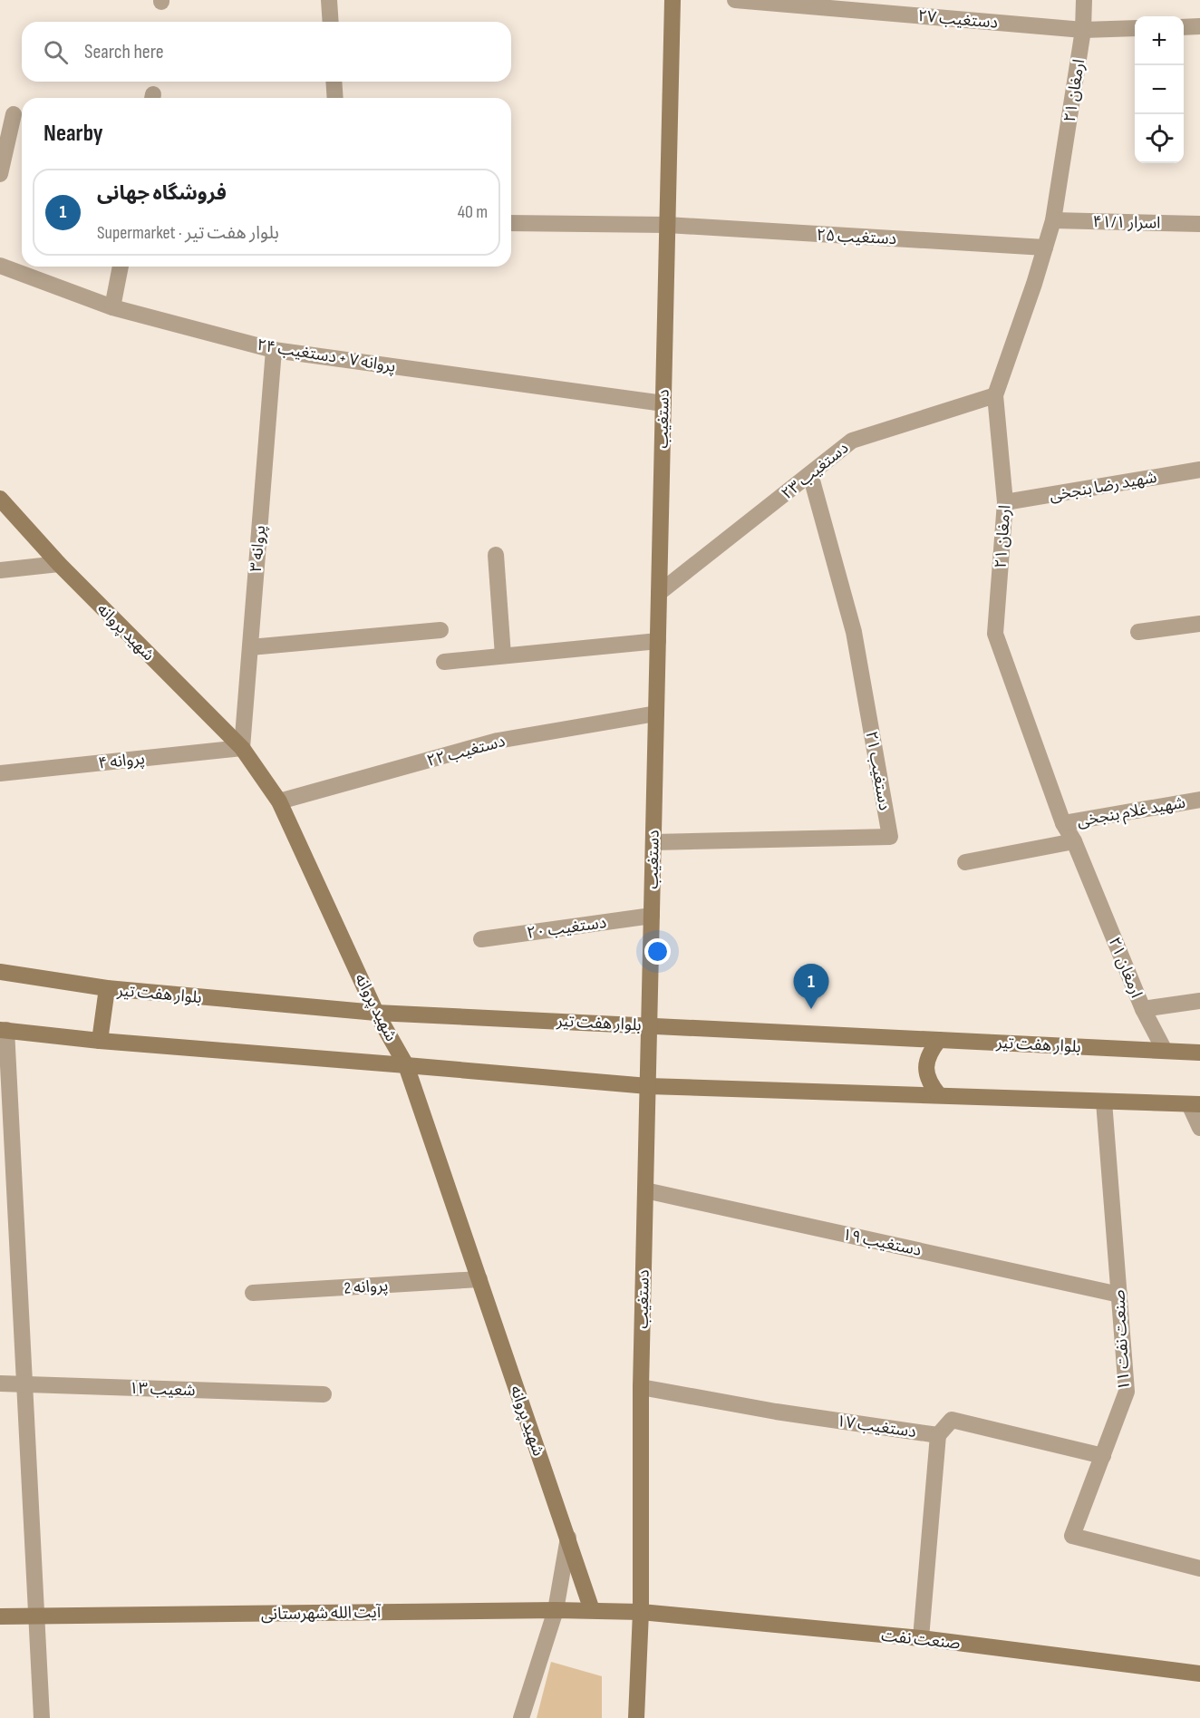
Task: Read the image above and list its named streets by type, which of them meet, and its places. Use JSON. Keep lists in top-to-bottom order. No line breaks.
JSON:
{"streets":{"main road":["دستغیب","شهید پروانه","بلوار هفت تیر","آیت الله شهرستانی","صنعت نفت"],"street":["دستغیب ۲۷","ارمغان ۲۱","اسرار ۴۱/۱","دستغیب ۲۵","پروانه ۷ + دستغیب ۲۴","دستغیب ۲۳","شهید رضا بنجخی","پروانه ۳","دستغیب ۲۲","پروانه ۴","دستغیب ۲۱","شهید غلام بنجخی","دستغیب ۲۰","دستغیب ۱۹","پروانه 2","صنعت نفت ۱۱","شعیب ۱۳","دستغیب ۱۷"]},"crossings":[["دستغیب ۲۷","ارمغان ۲۱"],["ارمغان ۲۱","اسرار ۴۱/۱"],["ارمغان ۲۱","دستغیب ۲۵"],["ارمغان ۲۱","دستغیب ۲۳"],["ارمغان ۲۱","شهید رضا بنجخی"],["ارمغان ۲۱","شهید غلام بنجخی"],["ارمغان ۲۱","بلوار هفت تیر"],["دستغیب ۲۵","دستغیب"],["پروانه ۷ + دستغیب ۲۴","دستغیب"],["پروانه ۷ + دستغیب ۲۴","پروانه ۳"],["دستغیب","دستغیب ۲۳"],["دستغیب","دستغیب ۲۲"],["دستغیب","دستغیب ۲۱"],["دستغیب","دستغیب ۲۰"],["دستغیب","بلوار هفت تیر"],["دستغیب","دستغیب ۱۹"],["دستغیب","دستغیب ۱۷"],["دستغیب","آیت الله شهرستانی"],["دستغیب","صنعت نفت"],["دستغیب ۲۳","دستغیب ۲۱"],["پروانه ۳","شهید پروانه"],["پروانه ۳","پروانه ۴"],["شهید پروانه","دستغیب ۲۲"],["شهید پروانه","پروانه ۴"],["شهید پروانه","بلوار هفت تیر"],["شهید پروانه","پروانه 2"],["شهید پروانه","آیت الله شهرستانی"],["دستغیب ۱۹","صنعت نفت ۱۱"],["صنعت نفت ۱۱","دستغیب ۱۷"],["آیت الله شهرستانی","صنعت نفت"]],"page":{"map_buttons":["+","−"],"search":"Search here","heading":"Nearby","list":[{"mark":"1","name":"فروشگاه جهانی","note":"Supermarket · بلوار هفت تیر","value":"40 m"}],"pins":"1"}}
